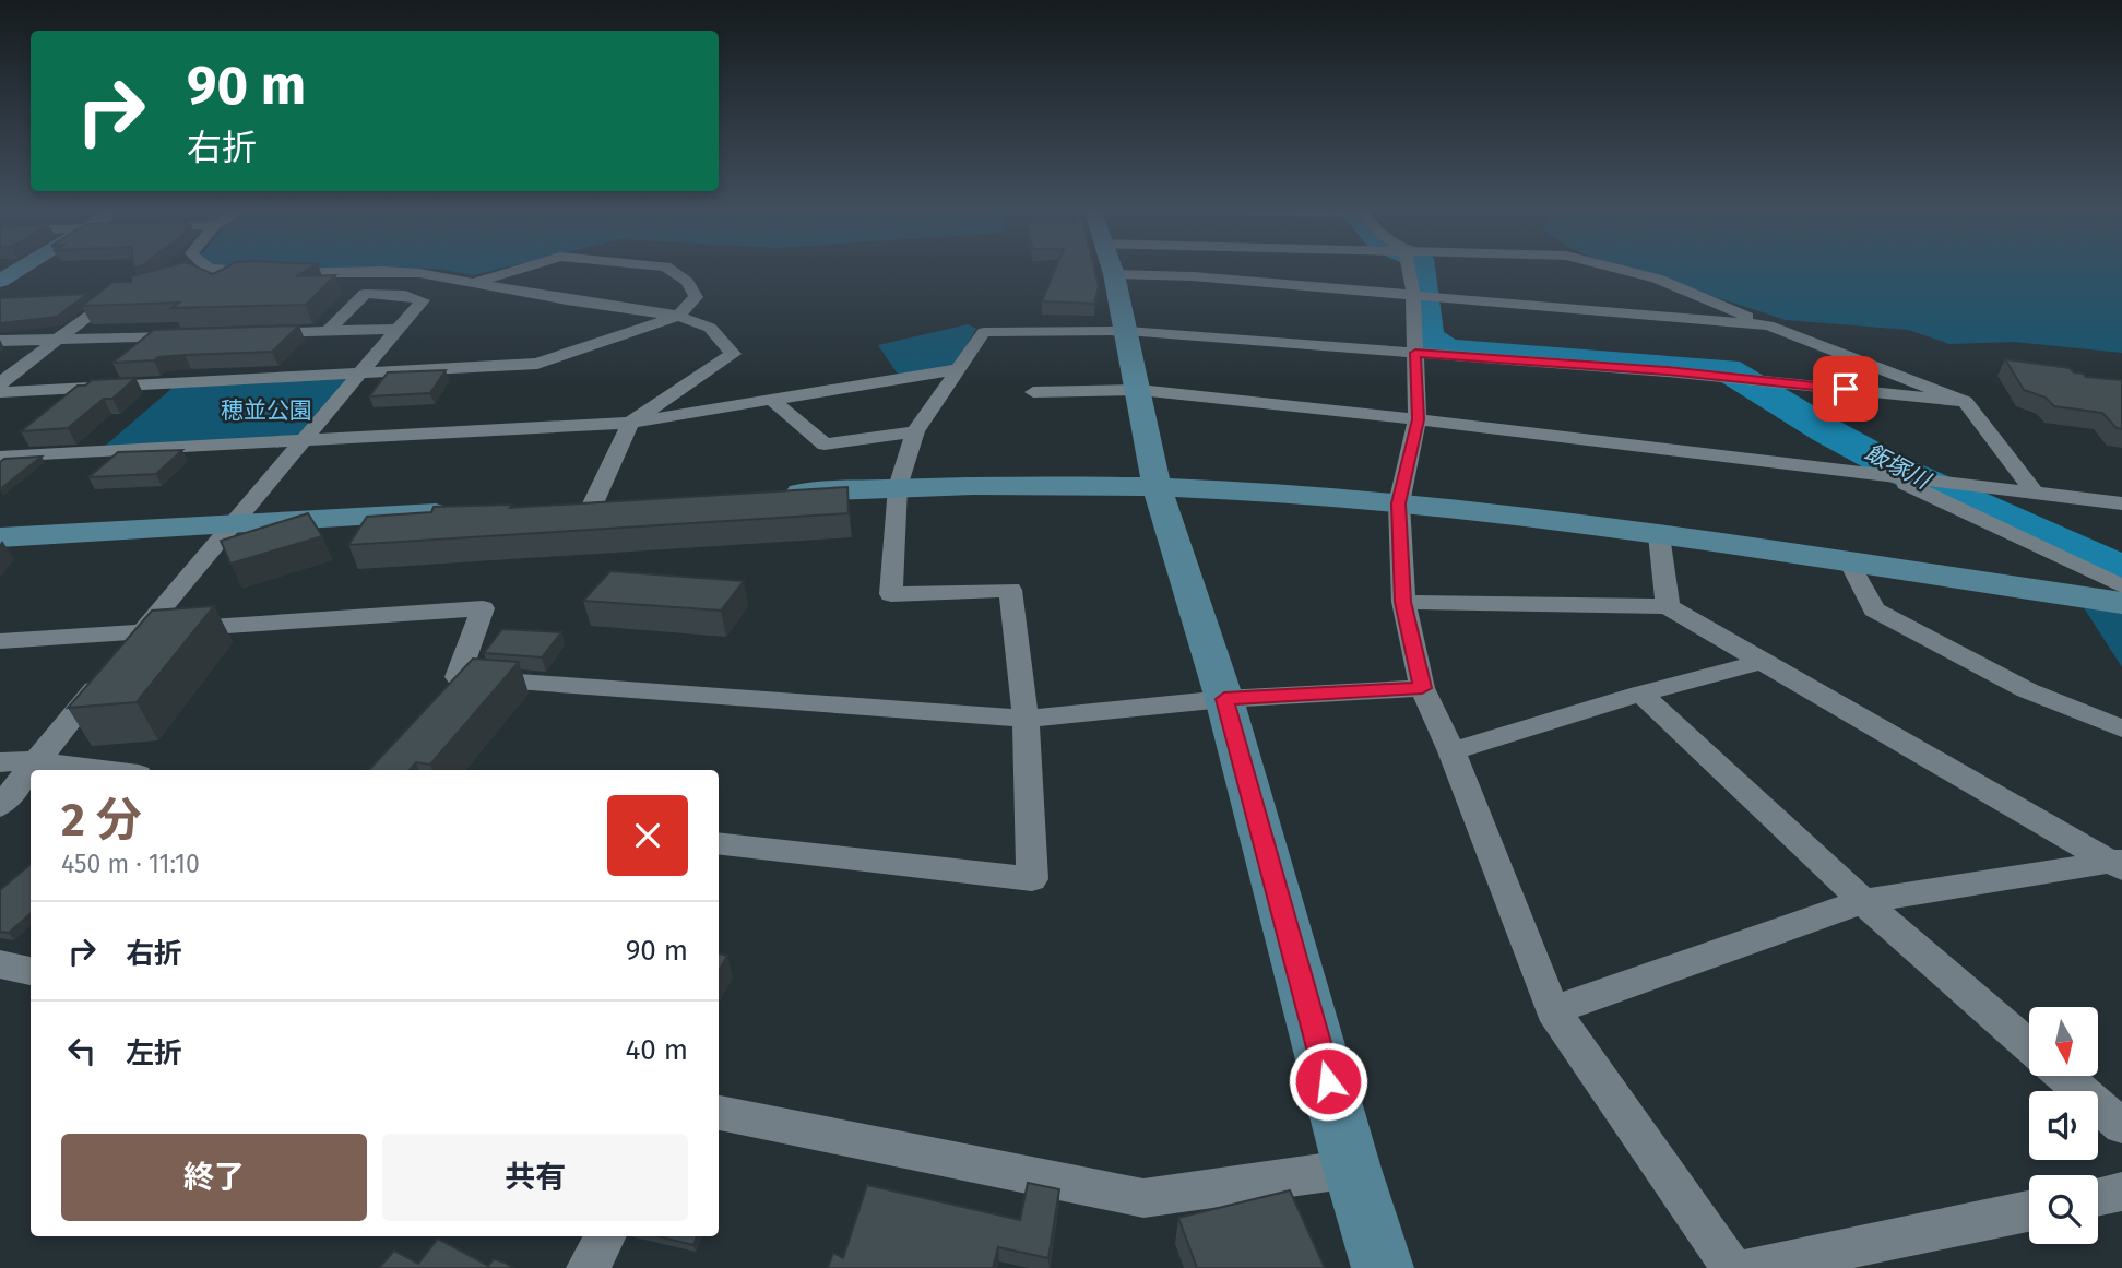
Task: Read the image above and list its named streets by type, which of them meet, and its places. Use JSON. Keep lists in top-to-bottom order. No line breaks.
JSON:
{"water":["飯塚川"],"parks":["穂並公園"],"north":"bottom","page":{"turn":["90 m","右折"],"heading":["2 分","450 m · 11:10"],"list":[{"name":"右折","value":"90 m"},{"name":"左折","value":"40 m"}],"buttons":["終了","共有"]}}
